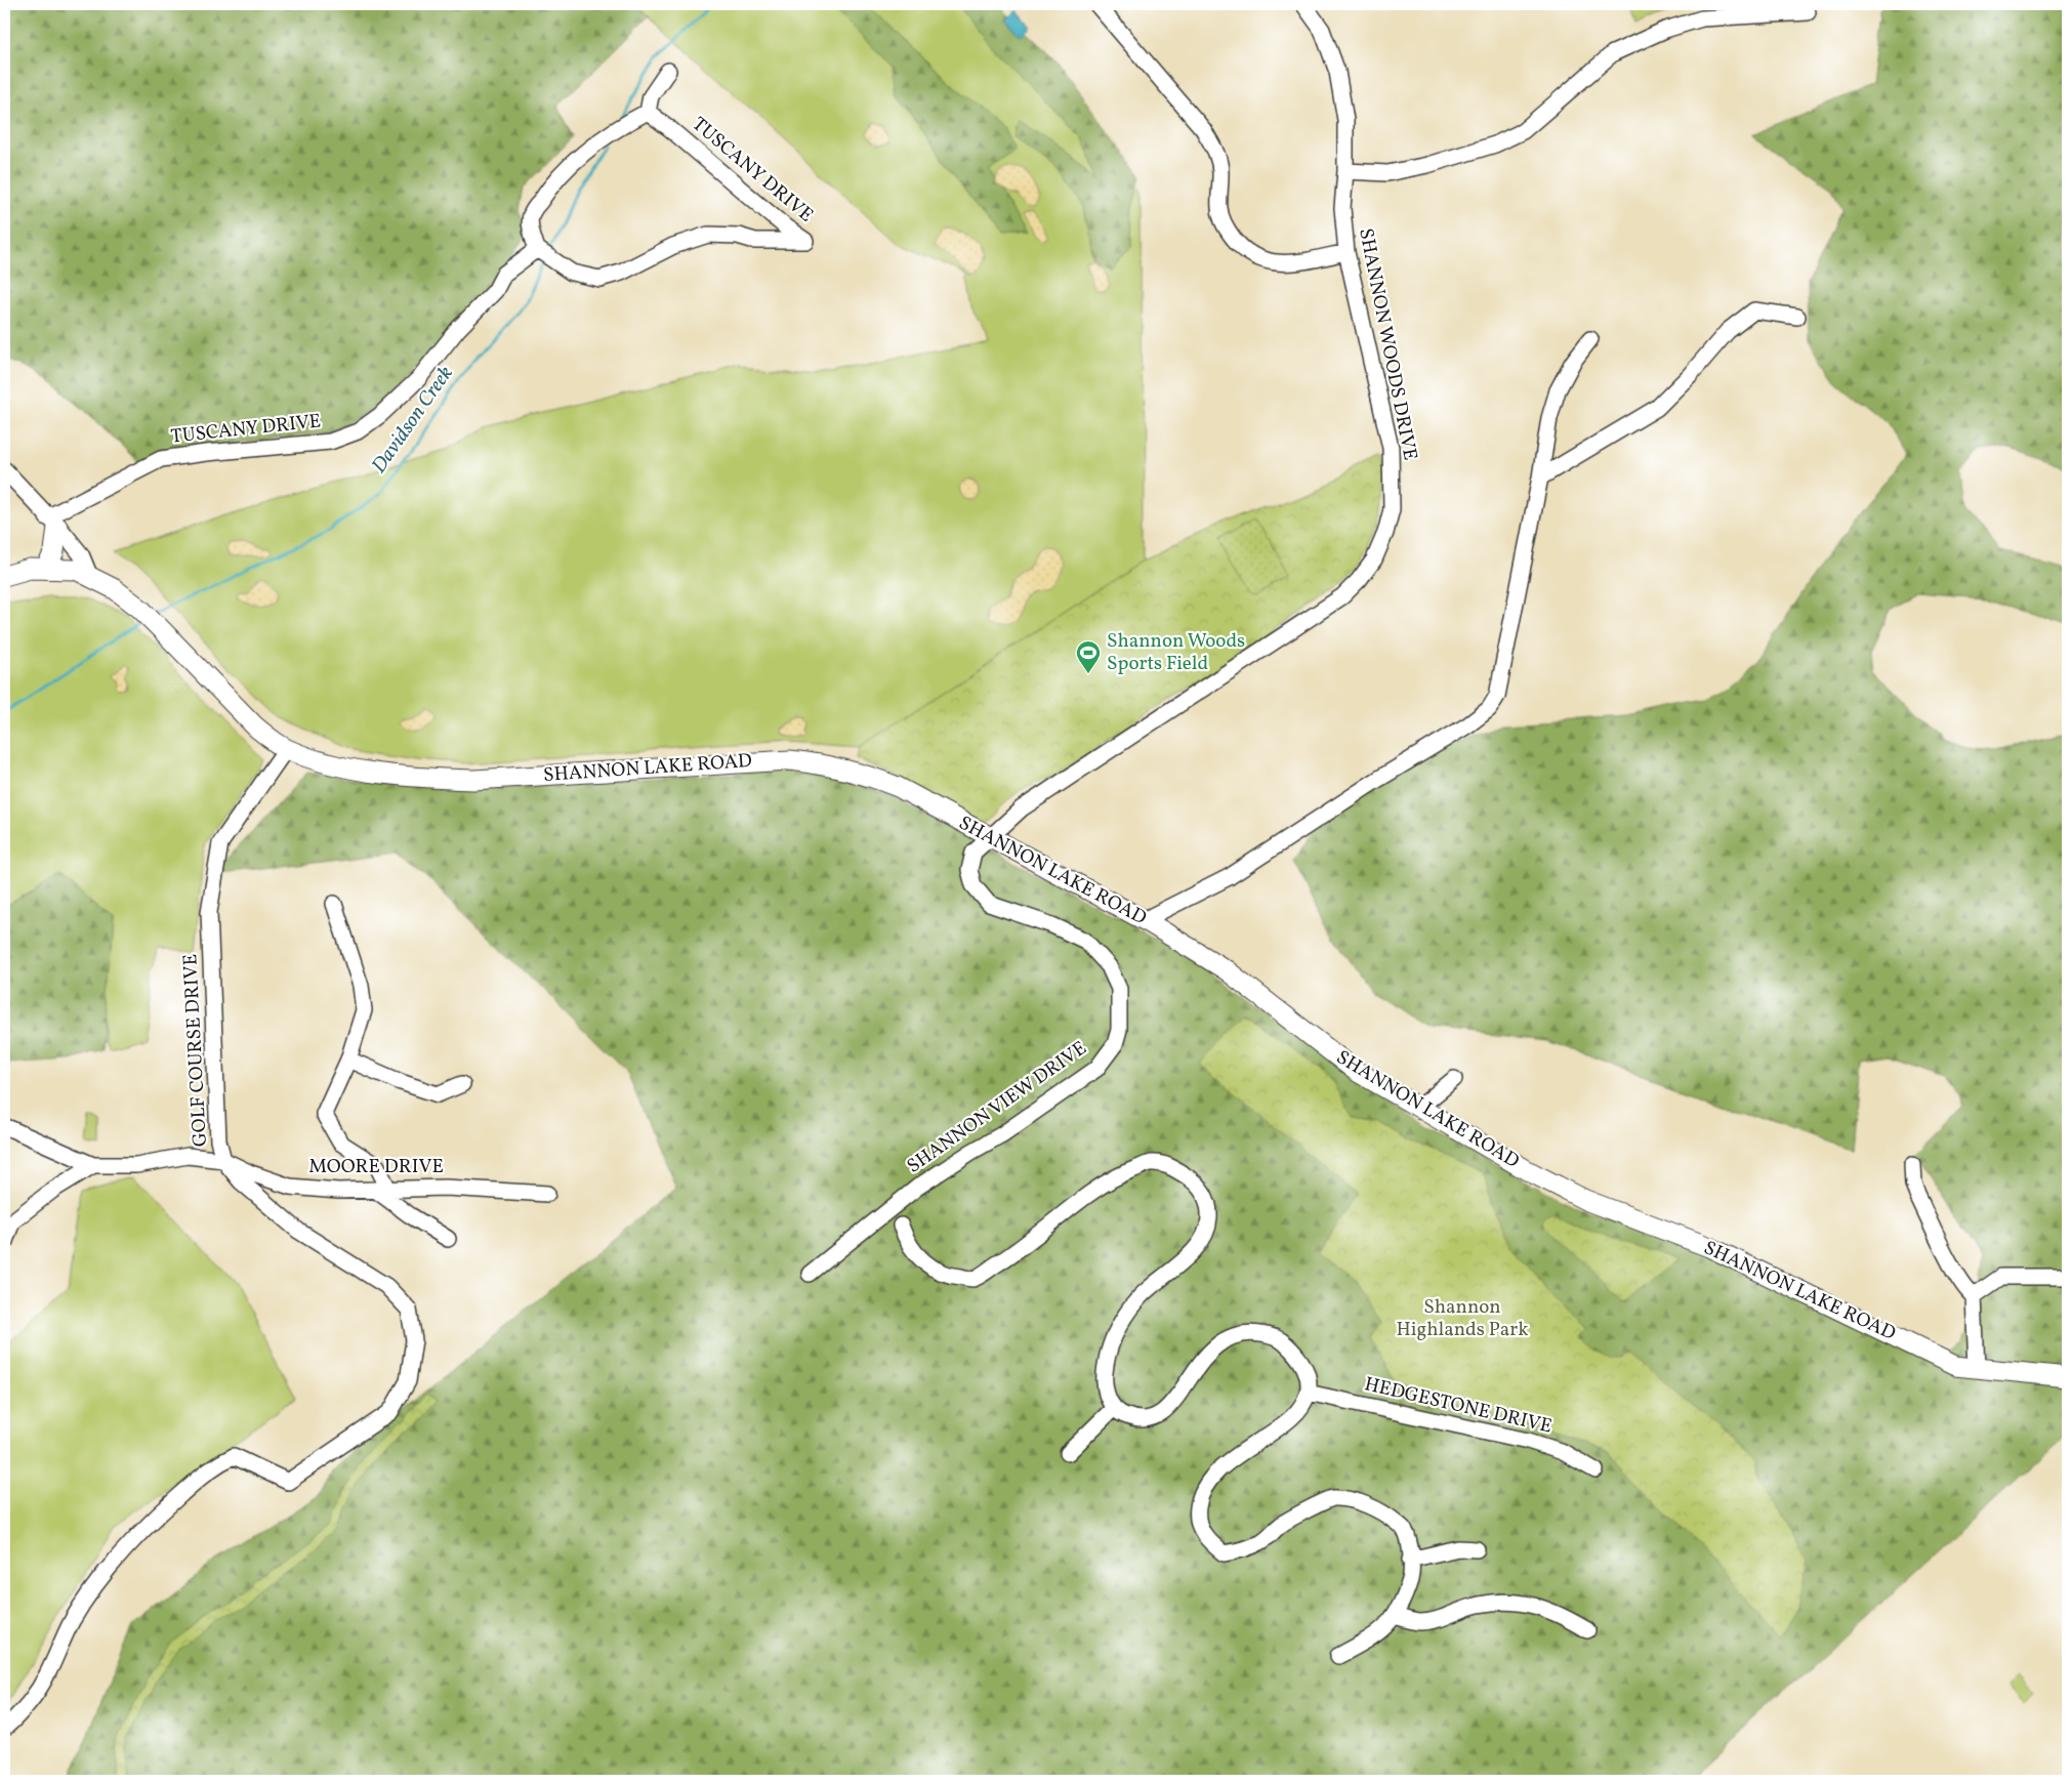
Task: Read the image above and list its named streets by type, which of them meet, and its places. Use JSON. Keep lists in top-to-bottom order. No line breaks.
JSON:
{"streets":{"main road":["SHANNON LAKE ROAD"],"street":["TUSCANY DRIVE","SHANNON WOODS DRIVE","GOLF COURSE DRIVE","SHANNON VIEW DRIVE","MOORE DRIVE","HEDGESTONE DRIVE"]},"crossings":[["SHANNON WOODS DRIVE","SHANNON LAKE ROAD"],["SHANNON WOODS DRIVE","SHANNON VIEW DRIVE"],["SHANNON LAKE ROAD","GOLF COURSE DRIVE"],["SHANNON LAKE ROAD","SHANNON VIEW DRIVE"],["GOLF COURSE DRIVE","MOORE DRIVE"]],"water":["Davidson Creek"],"parks":["Shannon Highlands Park"],"places":{"sports":["Shannon Woods Sports Field"]}}
